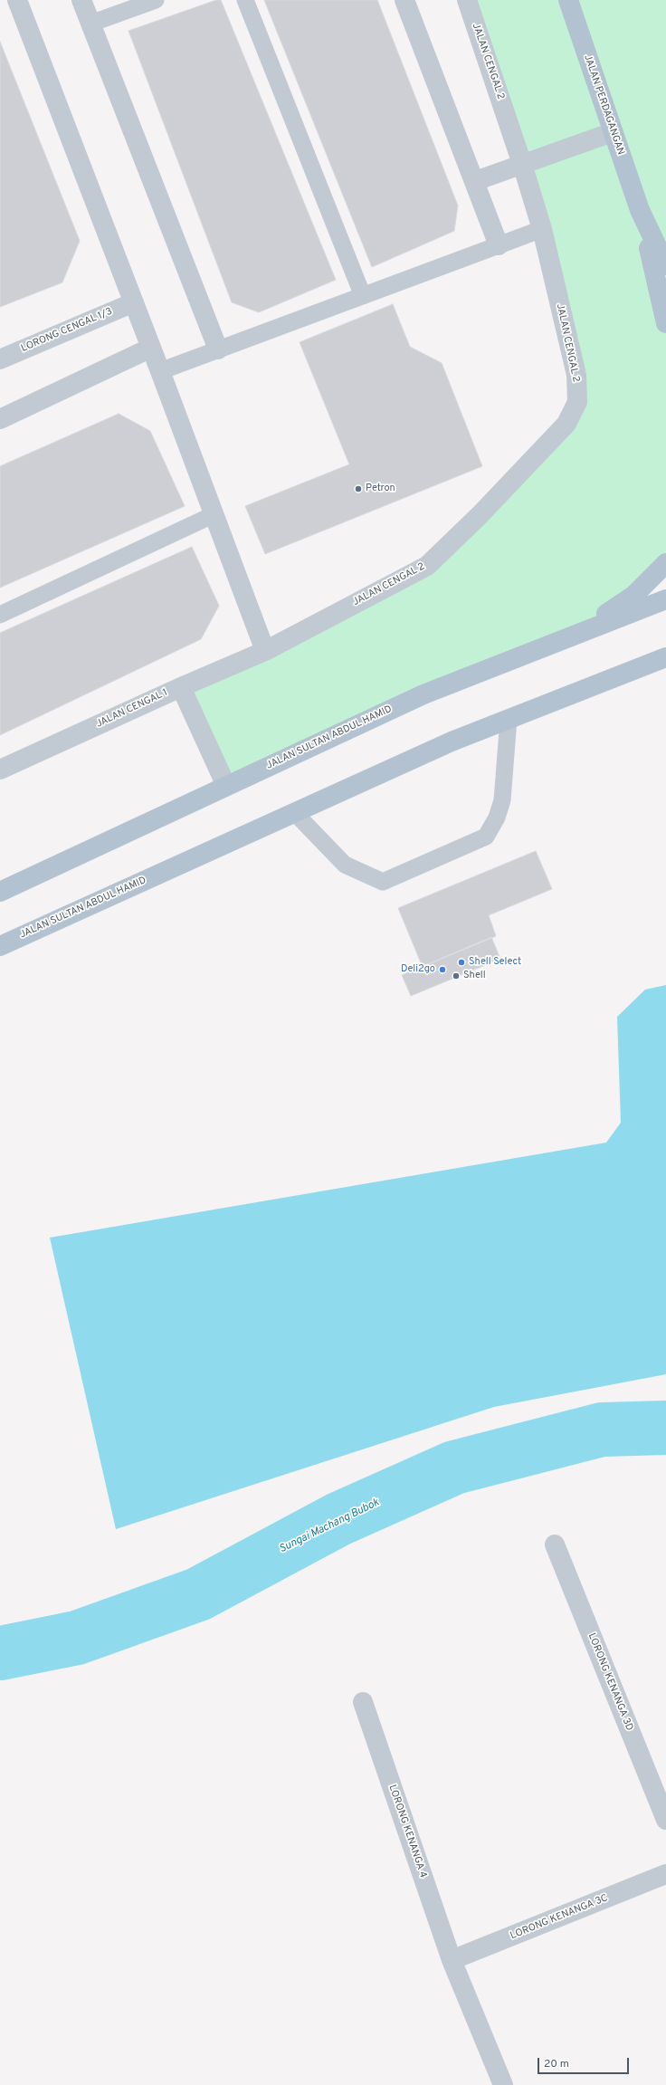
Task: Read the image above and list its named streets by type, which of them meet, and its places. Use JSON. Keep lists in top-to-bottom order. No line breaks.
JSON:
{"streets":{"main road":["JALAN PERDAGANGAN","JALAN SULTAN ABDUL HAMID"],"street":["JALAN CENGAL 2","LORONG CENGAL 1/3","JALAN CENGAL 1","LORONG KENANGA 3D","LORONG KENANGA 4","LORONG KENANGA 3C"]},"crossings":[["JALAN CENGAL 2","JALAN CENGAL 1"],["LORONG KENANGA 4","LORONG KENANGA 3C"]],"water":["Sungai Machang Bubok"],"places":["Petron","Shell Select","Deli2go","Shell"],"scale_bar":"20 m"}
